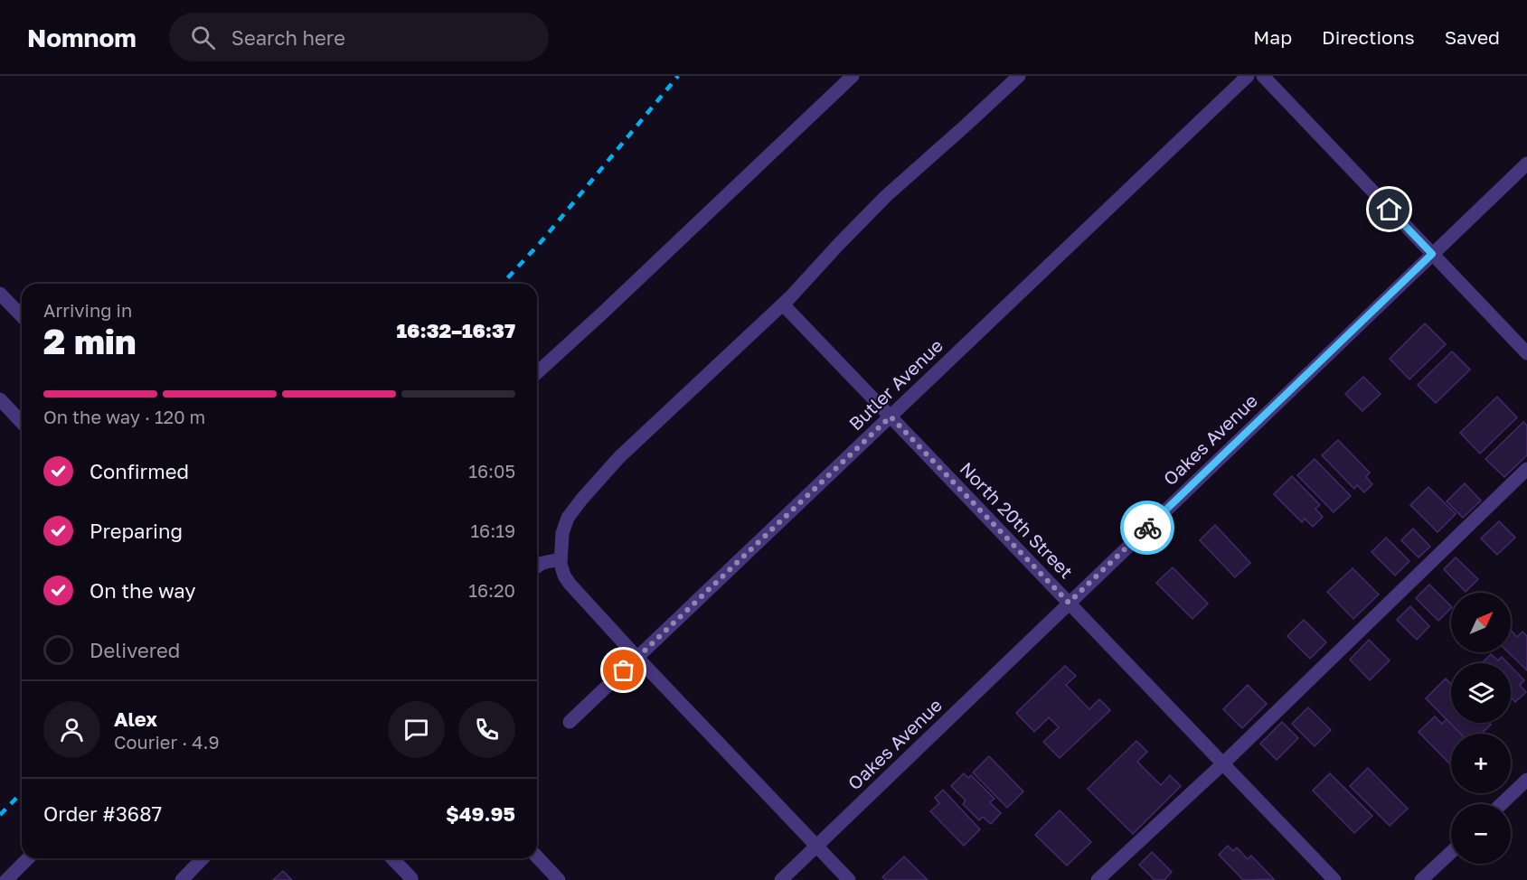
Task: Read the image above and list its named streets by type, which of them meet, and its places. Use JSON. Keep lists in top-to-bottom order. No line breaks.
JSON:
{"streets":{"street":["Butler Avenue","Oakes Avenue","North 20th Street"]},"crossings":[["Butler Avenue","North 20th Street"],["Oakes Avenue","North 20th Street"]],"north":"top right","page":{"header":"Nomnom","search":"Search here","nav":["Map","Directions","Saved"],"heading":["2 min","Arriving in","16:32–16:37"],"panel":["Alex","Courier · 4.9","Order #3687","$49.95"],"bar":"On the way · 120 m","list":[["Confirmed","16:05"],["Preparing","16:19"],["On the way","16:20"],"Delivered"],"map_buttons":["+","−"]}}
